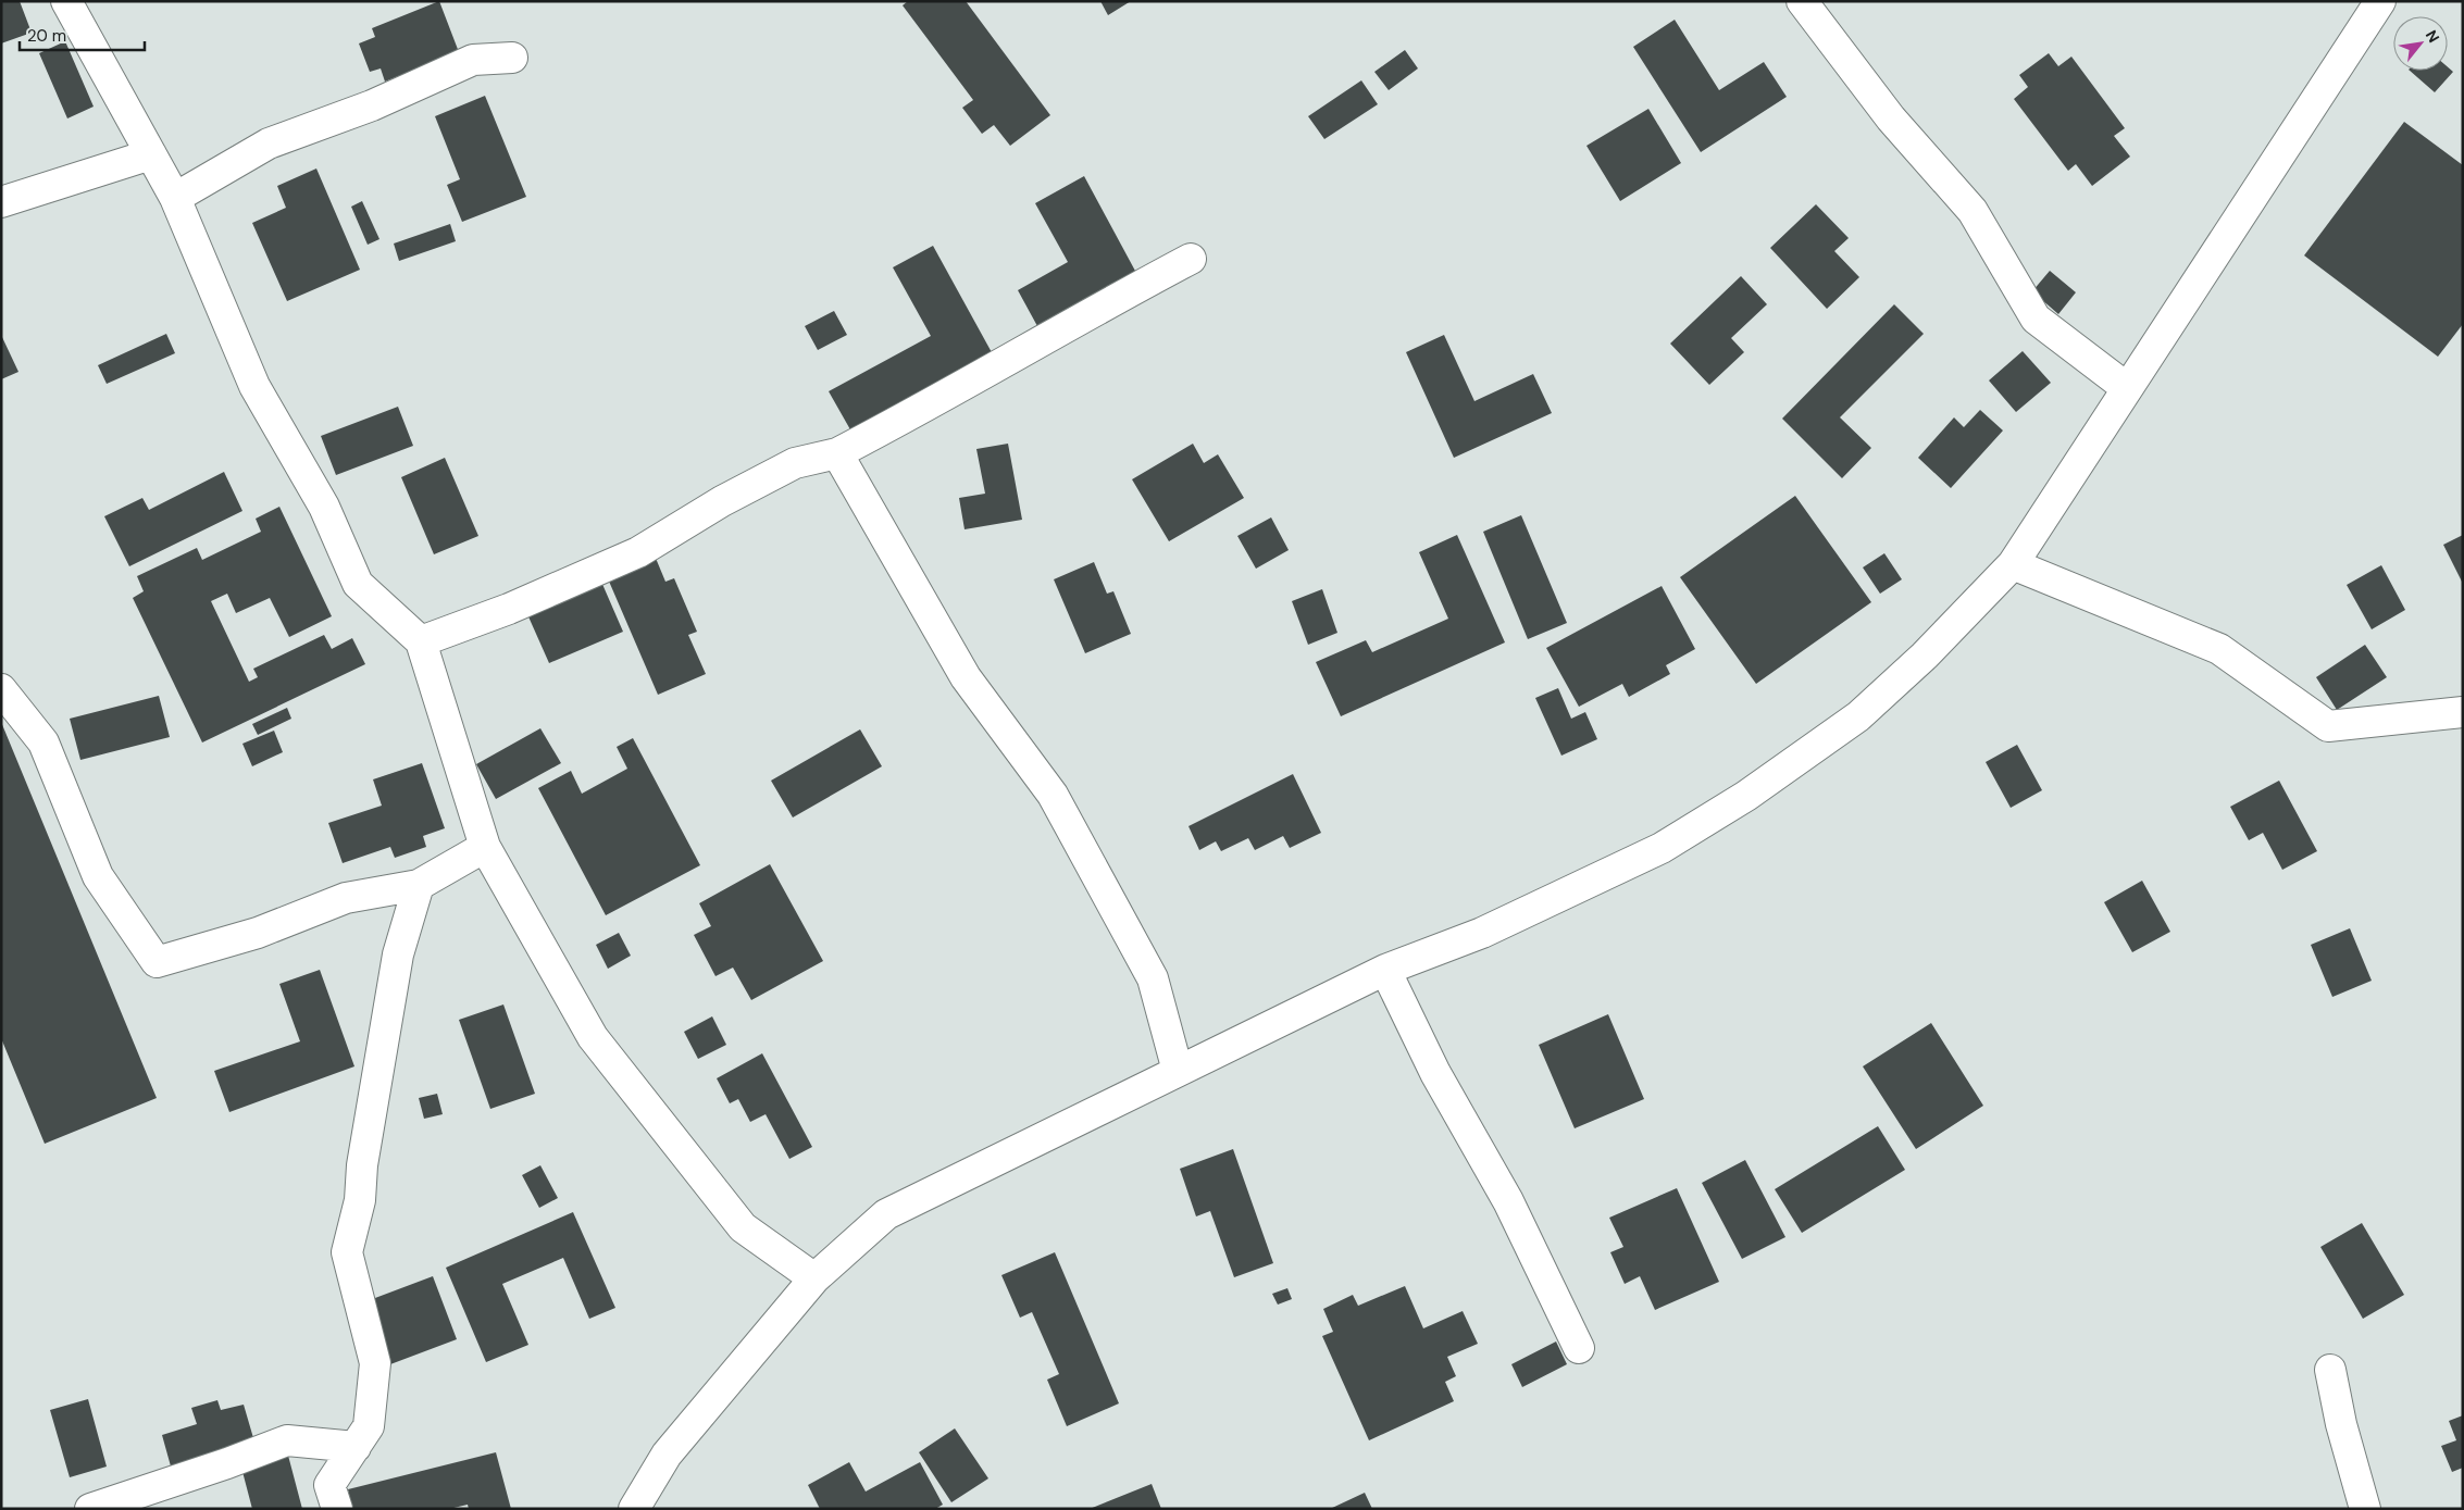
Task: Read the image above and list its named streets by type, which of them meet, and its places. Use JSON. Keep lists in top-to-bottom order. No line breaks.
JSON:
{"scale_bar":"20 m","north":"top right"}
